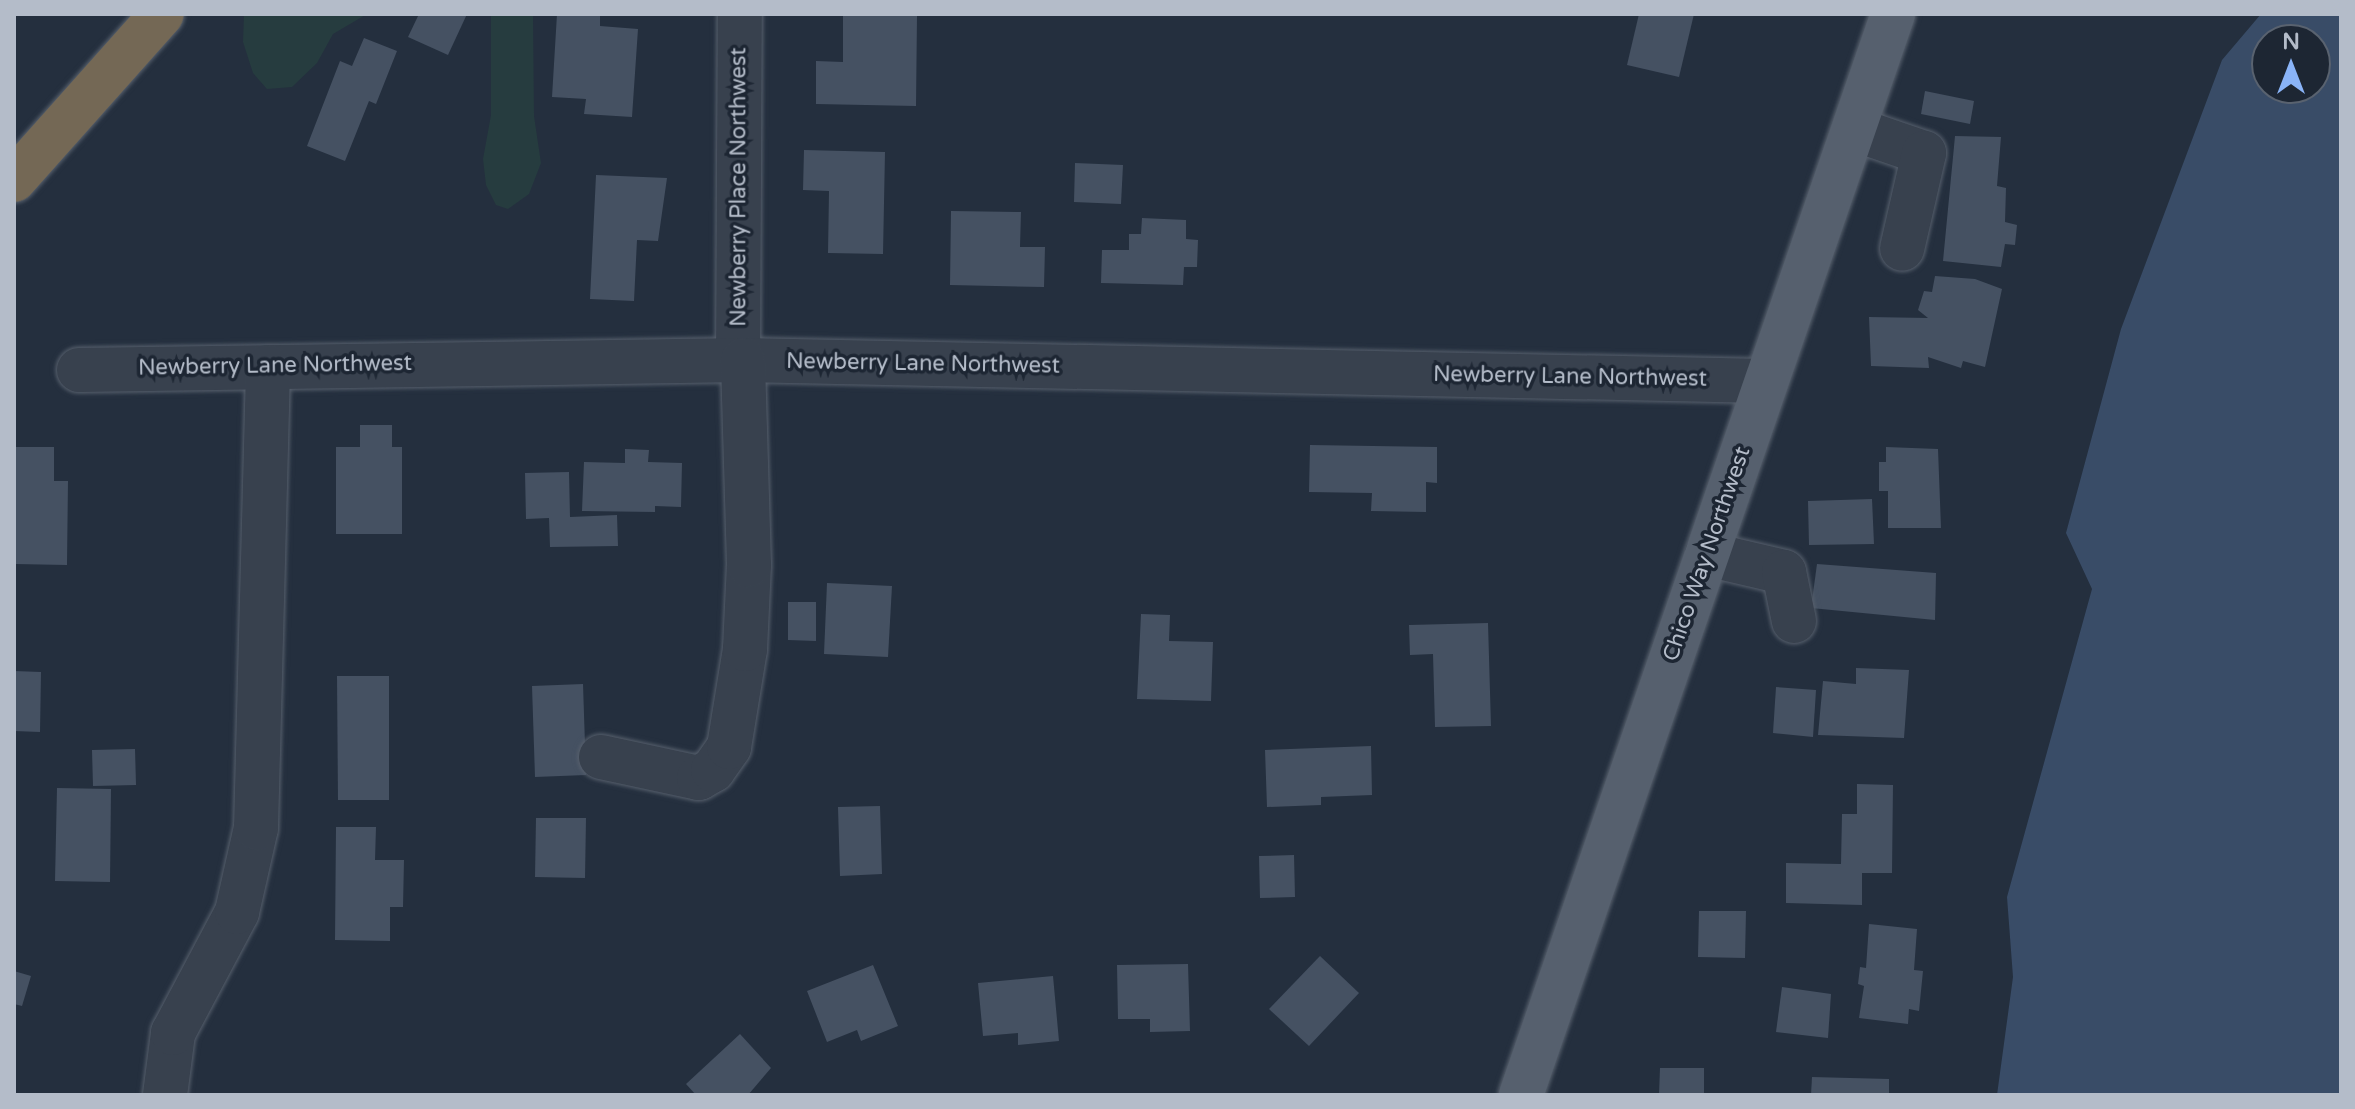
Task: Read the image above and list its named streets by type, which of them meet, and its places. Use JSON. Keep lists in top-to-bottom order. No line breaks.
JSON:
{"streets":{"main road":["Chico Way Northwest"],"street":["Newberry Place Northwest","Newberry Lane Northwest"]},"crossings":[["Newberry Place Northwest","Newberry Lane Northwest"],["Newberry Lane Northwest","Chico Way Northwest"]],"north":"top"}
